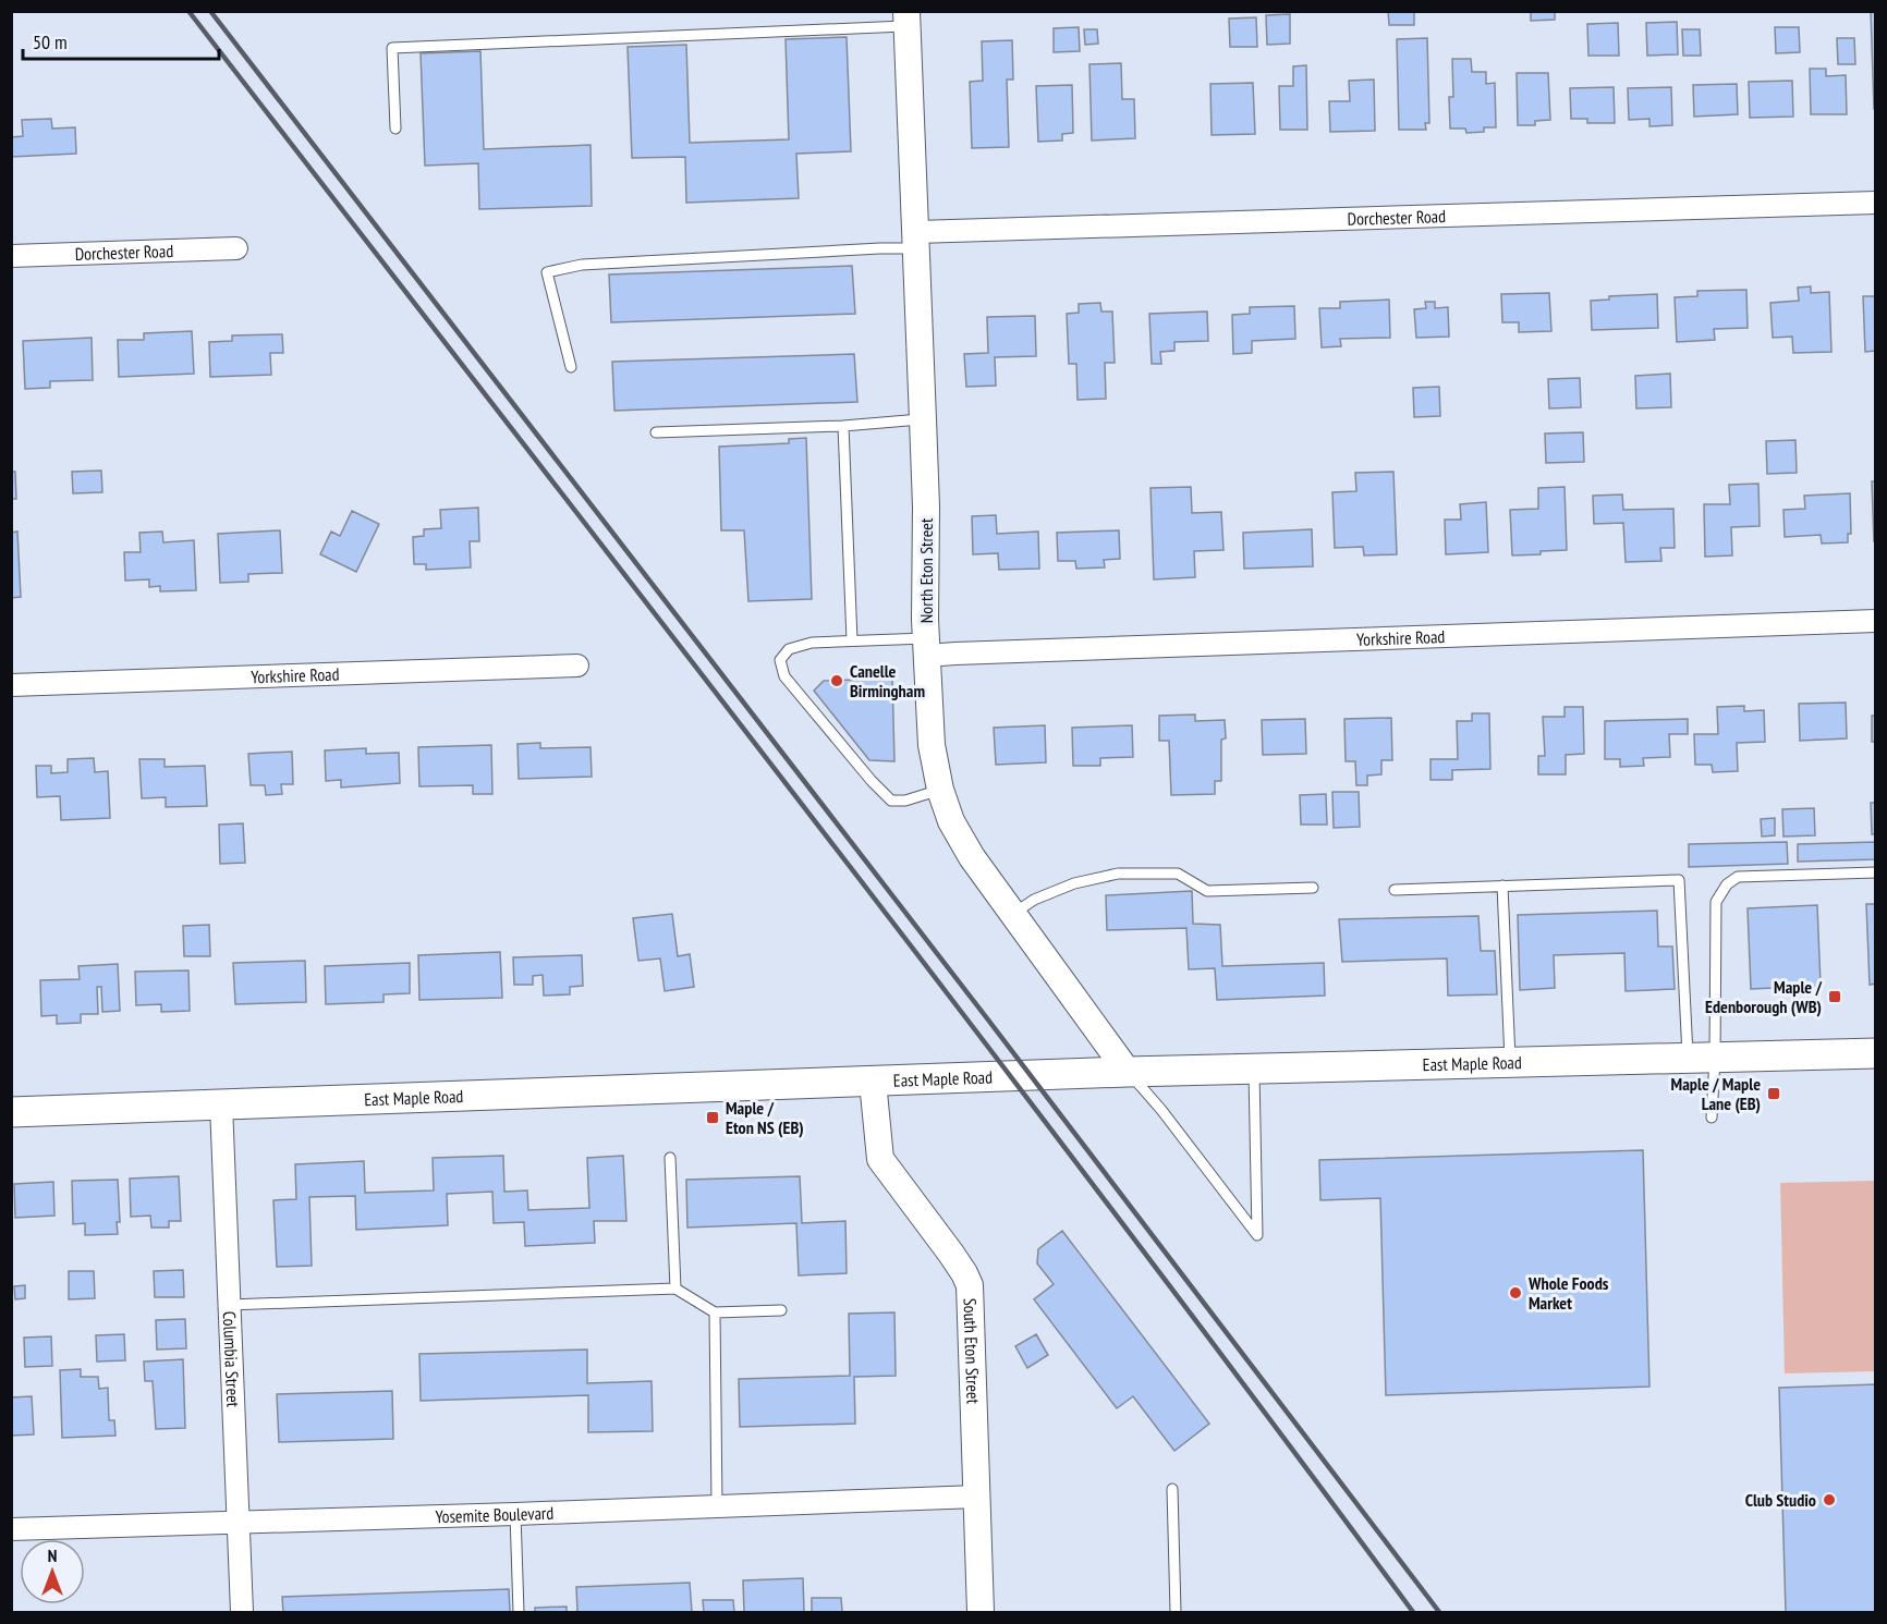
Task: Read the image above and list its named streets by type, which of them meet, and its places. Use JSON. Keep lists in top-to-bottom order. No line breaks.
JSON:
{"streets":{"main road":["East Maple Road"],"street":["Dorchester Road","North Eton Street","Yorkshire Road","South Eton Street","Columbia Street","Yosemite Boulevard"]},"crossings":[["Dorchester Road","North Eton Street"],["North Eton Street","Yorkshire Road"],["North Eton Street","East Maple Road"],["East Maple Road","South Eton Street"],["East Maple Road","Columbia Street"],["South Eton Street","Yosemite Boulevard"],["Columbia Street","Yosemite Boulevard"]],"places":{"other":["Canelle Birmingham","Whole Foods Market","Club Studio"],"transit":["Maple / Edenborough (WB)","Maple / Maple Lane (EB)","Maple / Eton NS (EB)"]},"scale_bar":"50 m","north":"top"}
